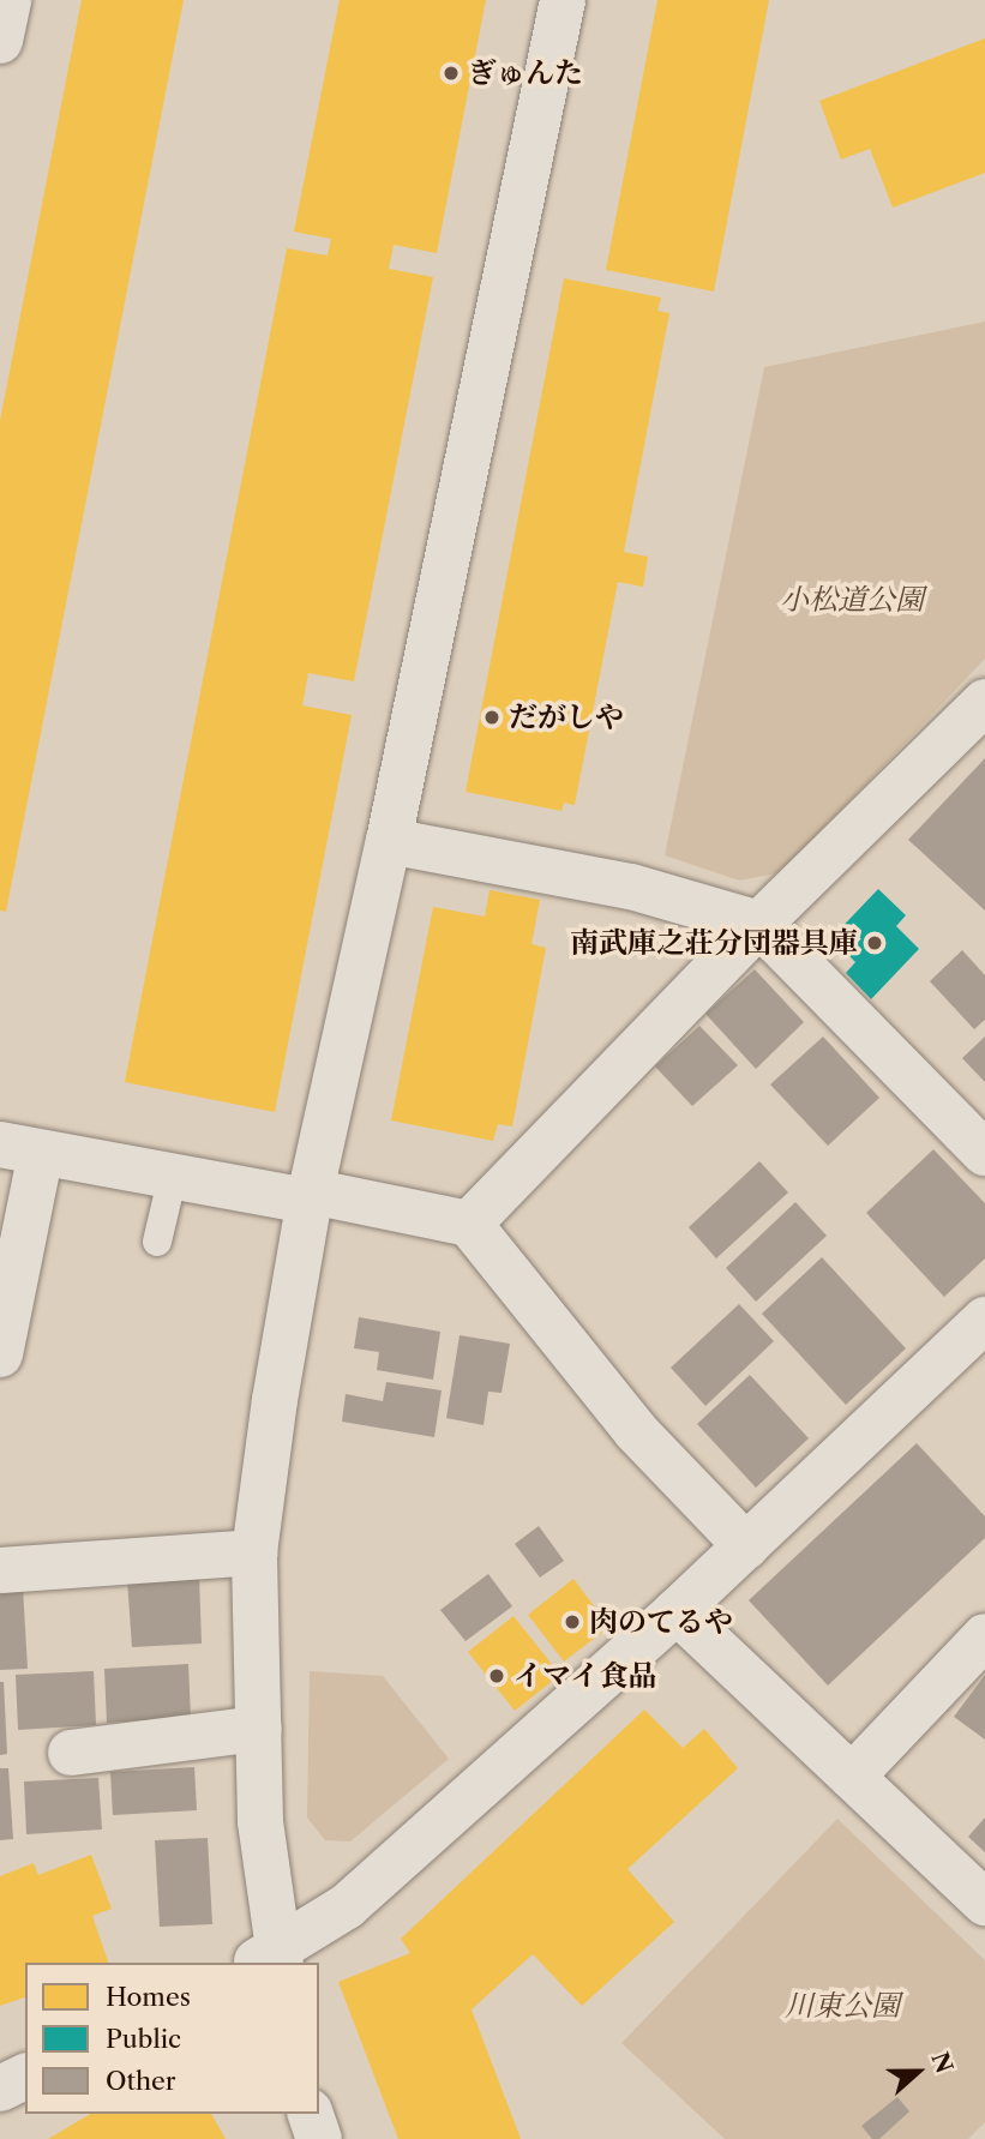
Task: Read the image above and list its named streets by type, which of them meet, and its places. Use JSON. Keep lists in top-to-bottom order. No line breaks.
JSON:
{"parks":["小松道公園","川東公園"],"places":["ぎゅんた","だがしや","南武庫之荘分団器具庫","肉のてるや","イマイ食品"],"legend":["Homes","Public","Other"],"north":"right"}
